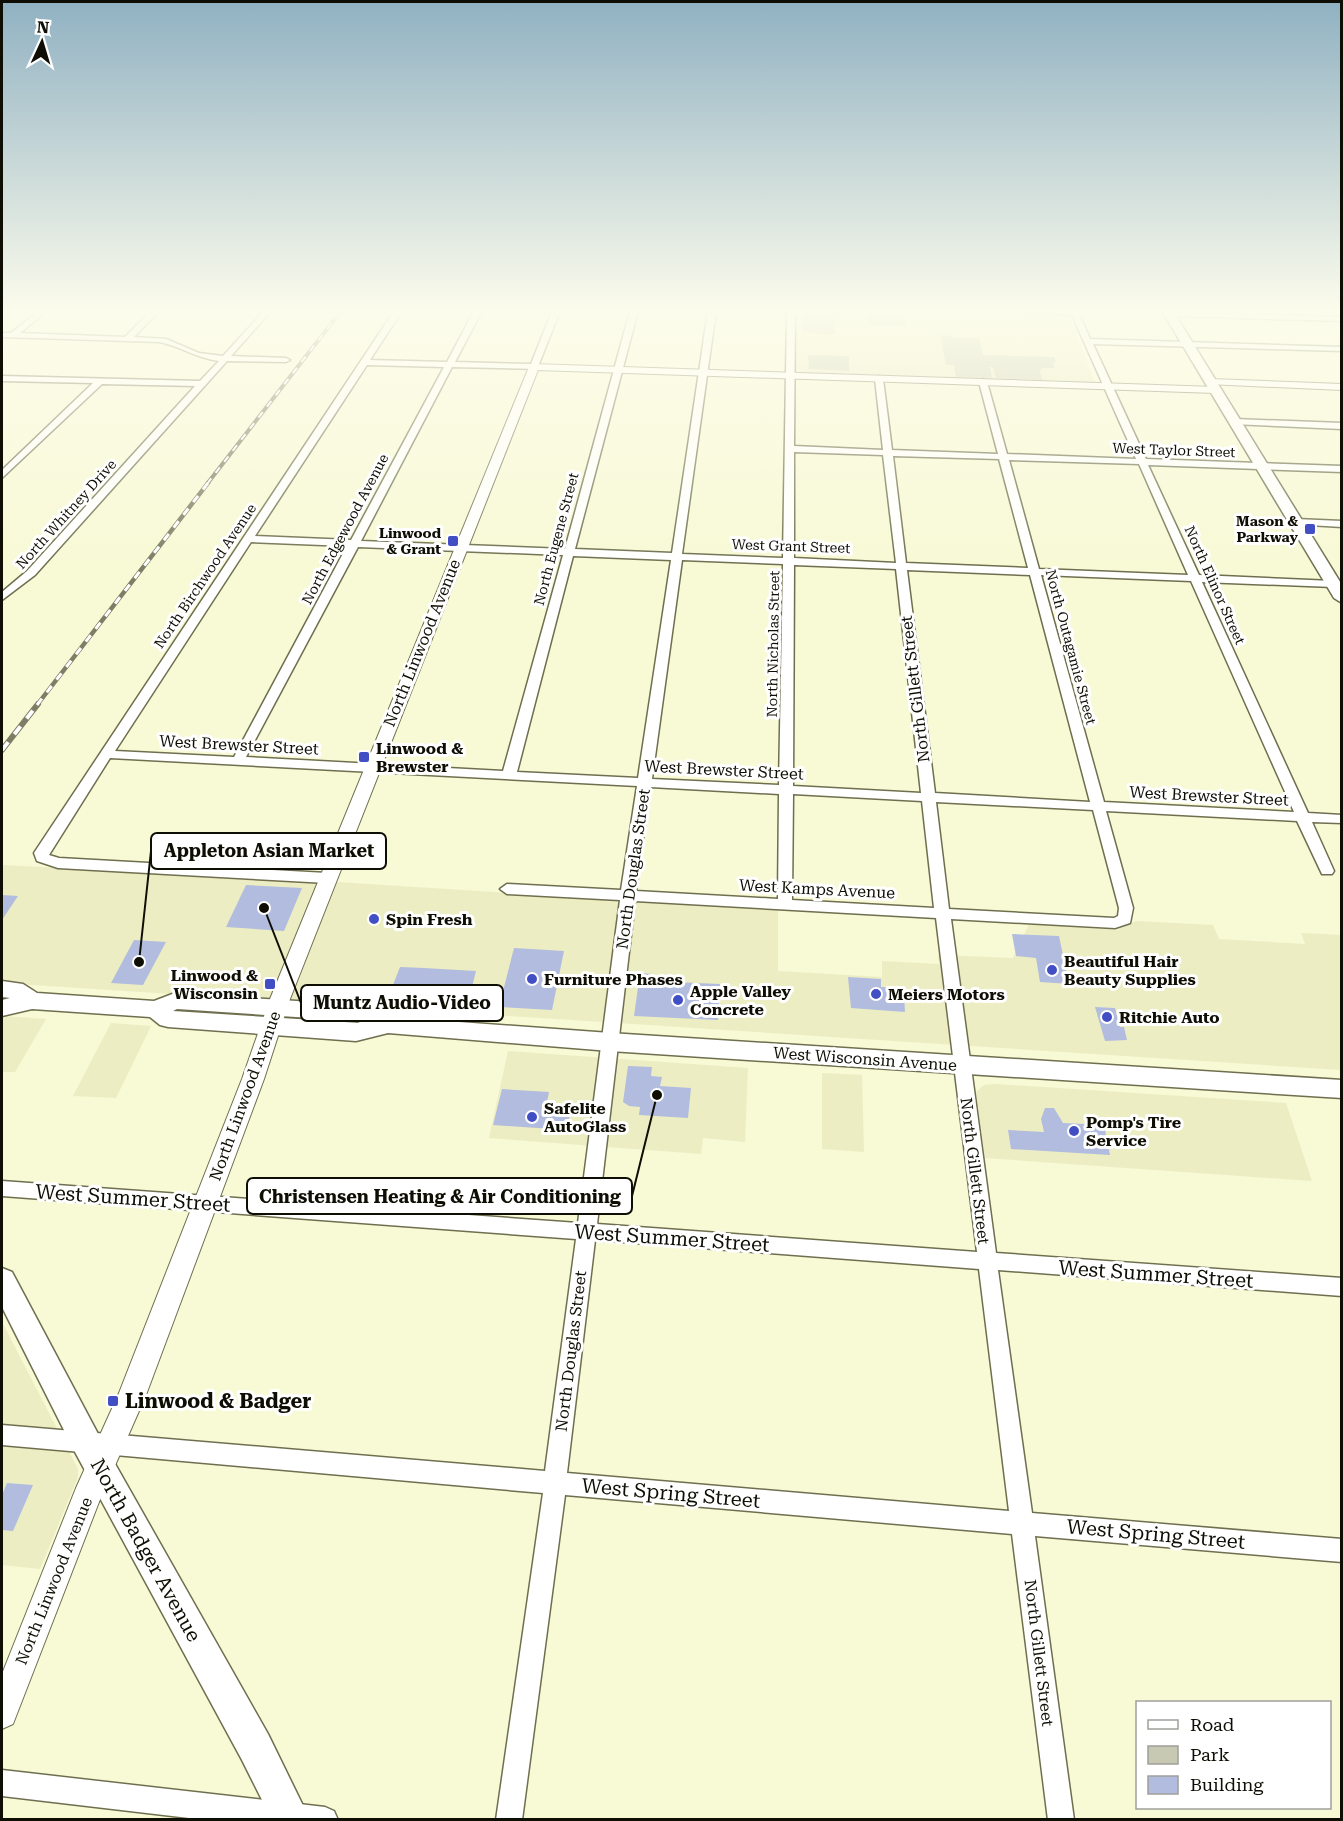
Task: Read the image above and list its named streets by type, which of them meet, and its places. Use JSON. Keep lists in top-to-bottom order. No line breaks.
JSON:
{"streets":{"main road":["West Wisconsin Avenue","North Badger Avenue"],"street":["West Taylor Street","North Whitney Drive","North Edgewood Avenue","North Eugene Street","West Grant Street","North Birchwood Avenue","North Elinor Street","North Linwood Avenue","North Nicholas Street","North Outagamie Street","North Gillett Street","West Brewster Street","North Douglas Street","West Kamps Avenue","West Summer Street","West Spring Street"]},"crossings":[["West Taylor Street","North Elinor Street"],["West Taylor Street","North Nicholas Street"],["West Taylor Street","North Outagamie Street"],["West Taylor Street","North Gillett Street"],["North Edgewood Avenue","West Grant Street"],["North Edgewood Avenue","West Brewster Street"],["North Eugene Street","West Grant Street"],["North Eugene Street","West Brewster Street"],["West Grant Street","North Birchwood Avenue"],["West Grant Street","North Elinor Street"],["West Grant Street","North Linwood Avenue"],["West Grant Street","North Nicholas Street"],["West Grant Street","North Outagamie Street"],["West Grant Street","North Gillett Street"],["West Grant Street","North Douglas Street"],["North Birchwood Avenue","North Linwood Avenue"],["North Birchwood Avenue","West Brewster Street"],["North Elinor Street","West Brewster Street"],["North Linwood Avenue","West Brewster Street"],["North Linwood Avenue","West Wisconsin Avenue"],["North Linwood Avenue","West Summer Street"],["North Linwood Avenue","West Spring Street"],["North Linwood Avenue","North Badger Avenue"],["North Nicholas Street","West Brewster Street"],["North Nicholas Street","West Kamps Avenue"],["North Outagamie Street","West Brewster Street"],["North Outagamie Street","West Kamps Avenue"],["North Gillett Street","West Brewster Street"],["North Gillett Street","West Kamps Avenue"],["North Gillett Street","West Wisconsin Avenue"],["North Gillett Street","West Summer Street"],["North Gillett Street","West Spring Street"],["West Brewster Street","North Douglas Street"],["North Douglas Street","West Kamps Avenue"],["North Douglas Street","West Wisconsin Avenue"],["North Douglas Street","West Summer Street"],["North Douglas Street","West Spring Street"],["West Spring Street","North Badger Avenue"]],"places":{"transit":["Mason & Parkway","Linwood & Grant","Linwood & Brewster","Linwood & Wisconsin","Linwood & Badger"],"other":["Muntz Audio-Video","Spin Fresh","Appleton Asian Market","Beautiful Hair Beauty Supplies","Furniture Phases","Meiers Motors","Apple Valley Concrete","Ritchie Auto","Christensen Heating & Air Conditioning","Safelite AutoGlass","Pomp's Tire Service"]},"legend":["Road","Park","Building"],"north":"top"}
